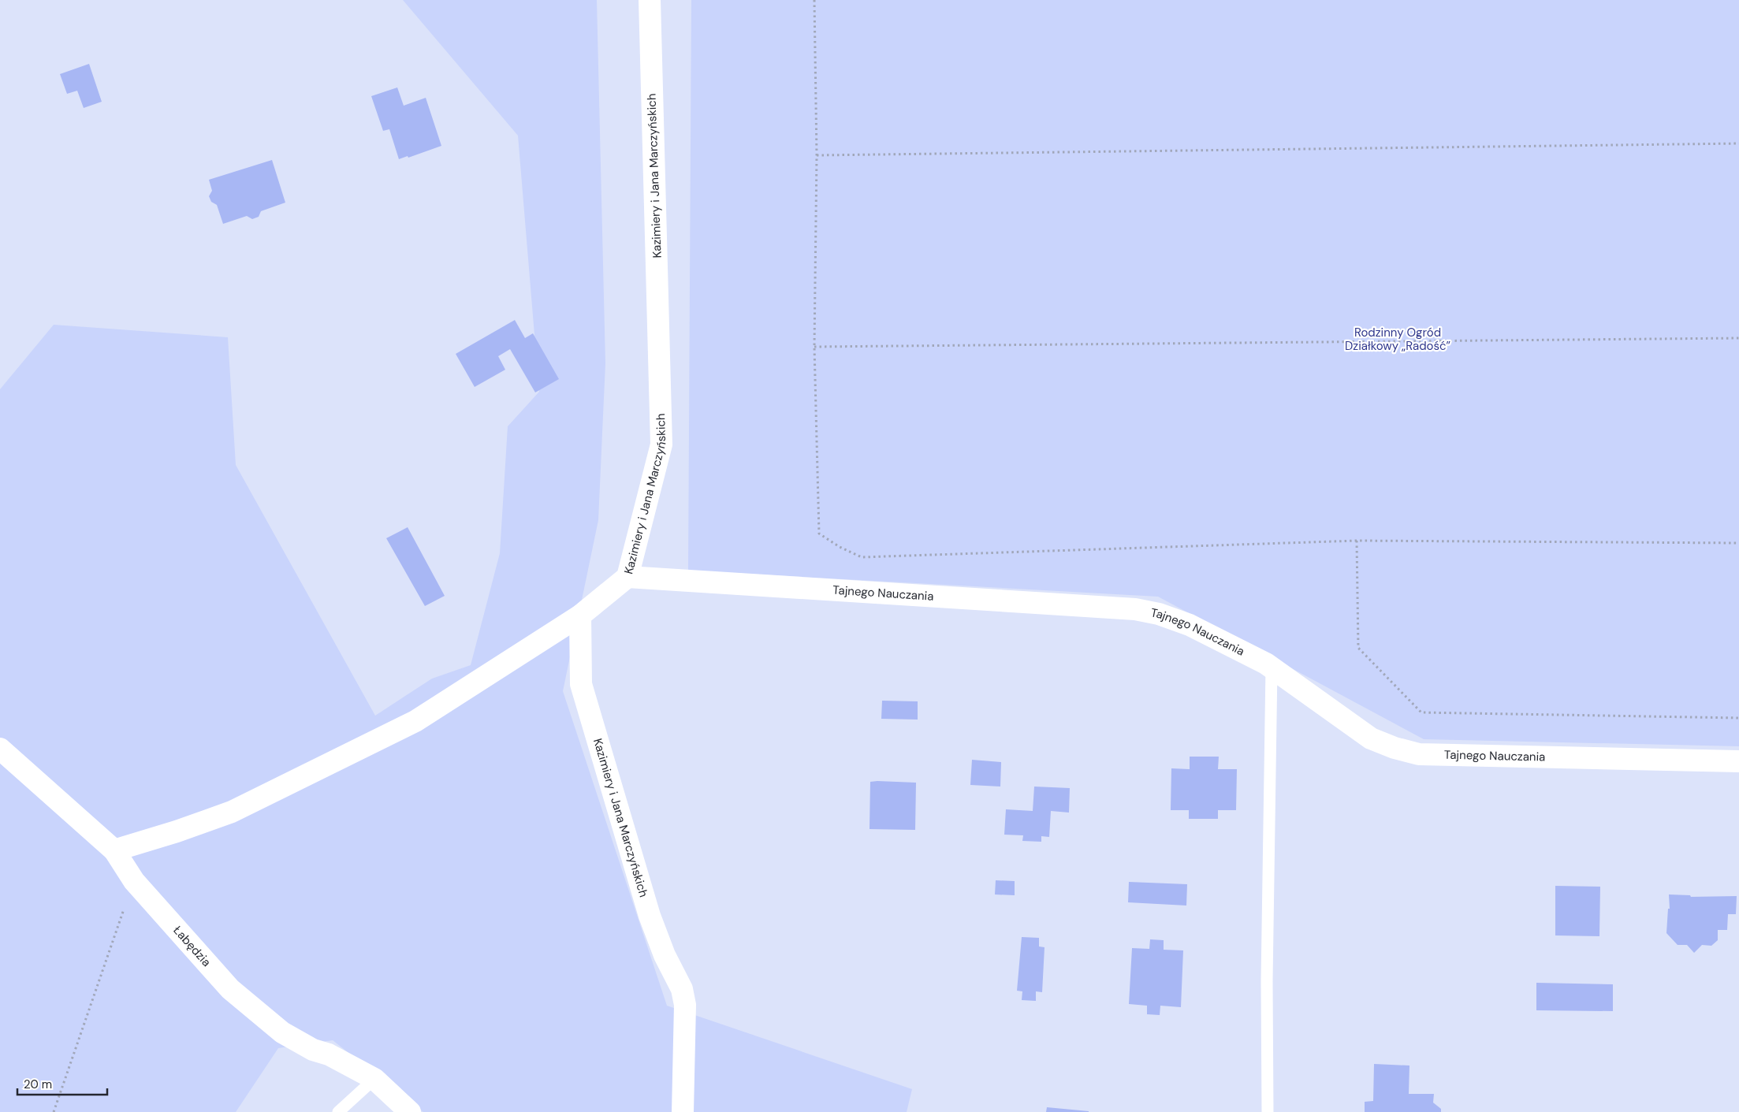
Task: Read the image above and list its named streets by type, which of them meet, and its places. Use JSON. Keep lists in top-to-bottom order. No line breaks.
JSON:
{"streets":{"street":["Kazimiery i Jana Marczyńskich","Tajnego Nauczania","Łabędzia"]},"crossings":[["Kazimiery i Jana Marczyńskich","Tajnego Nauczania"]],"parks":["Rodzinny Ogród Działkowy „Radość”"],"scale_bar":"20 m"}
